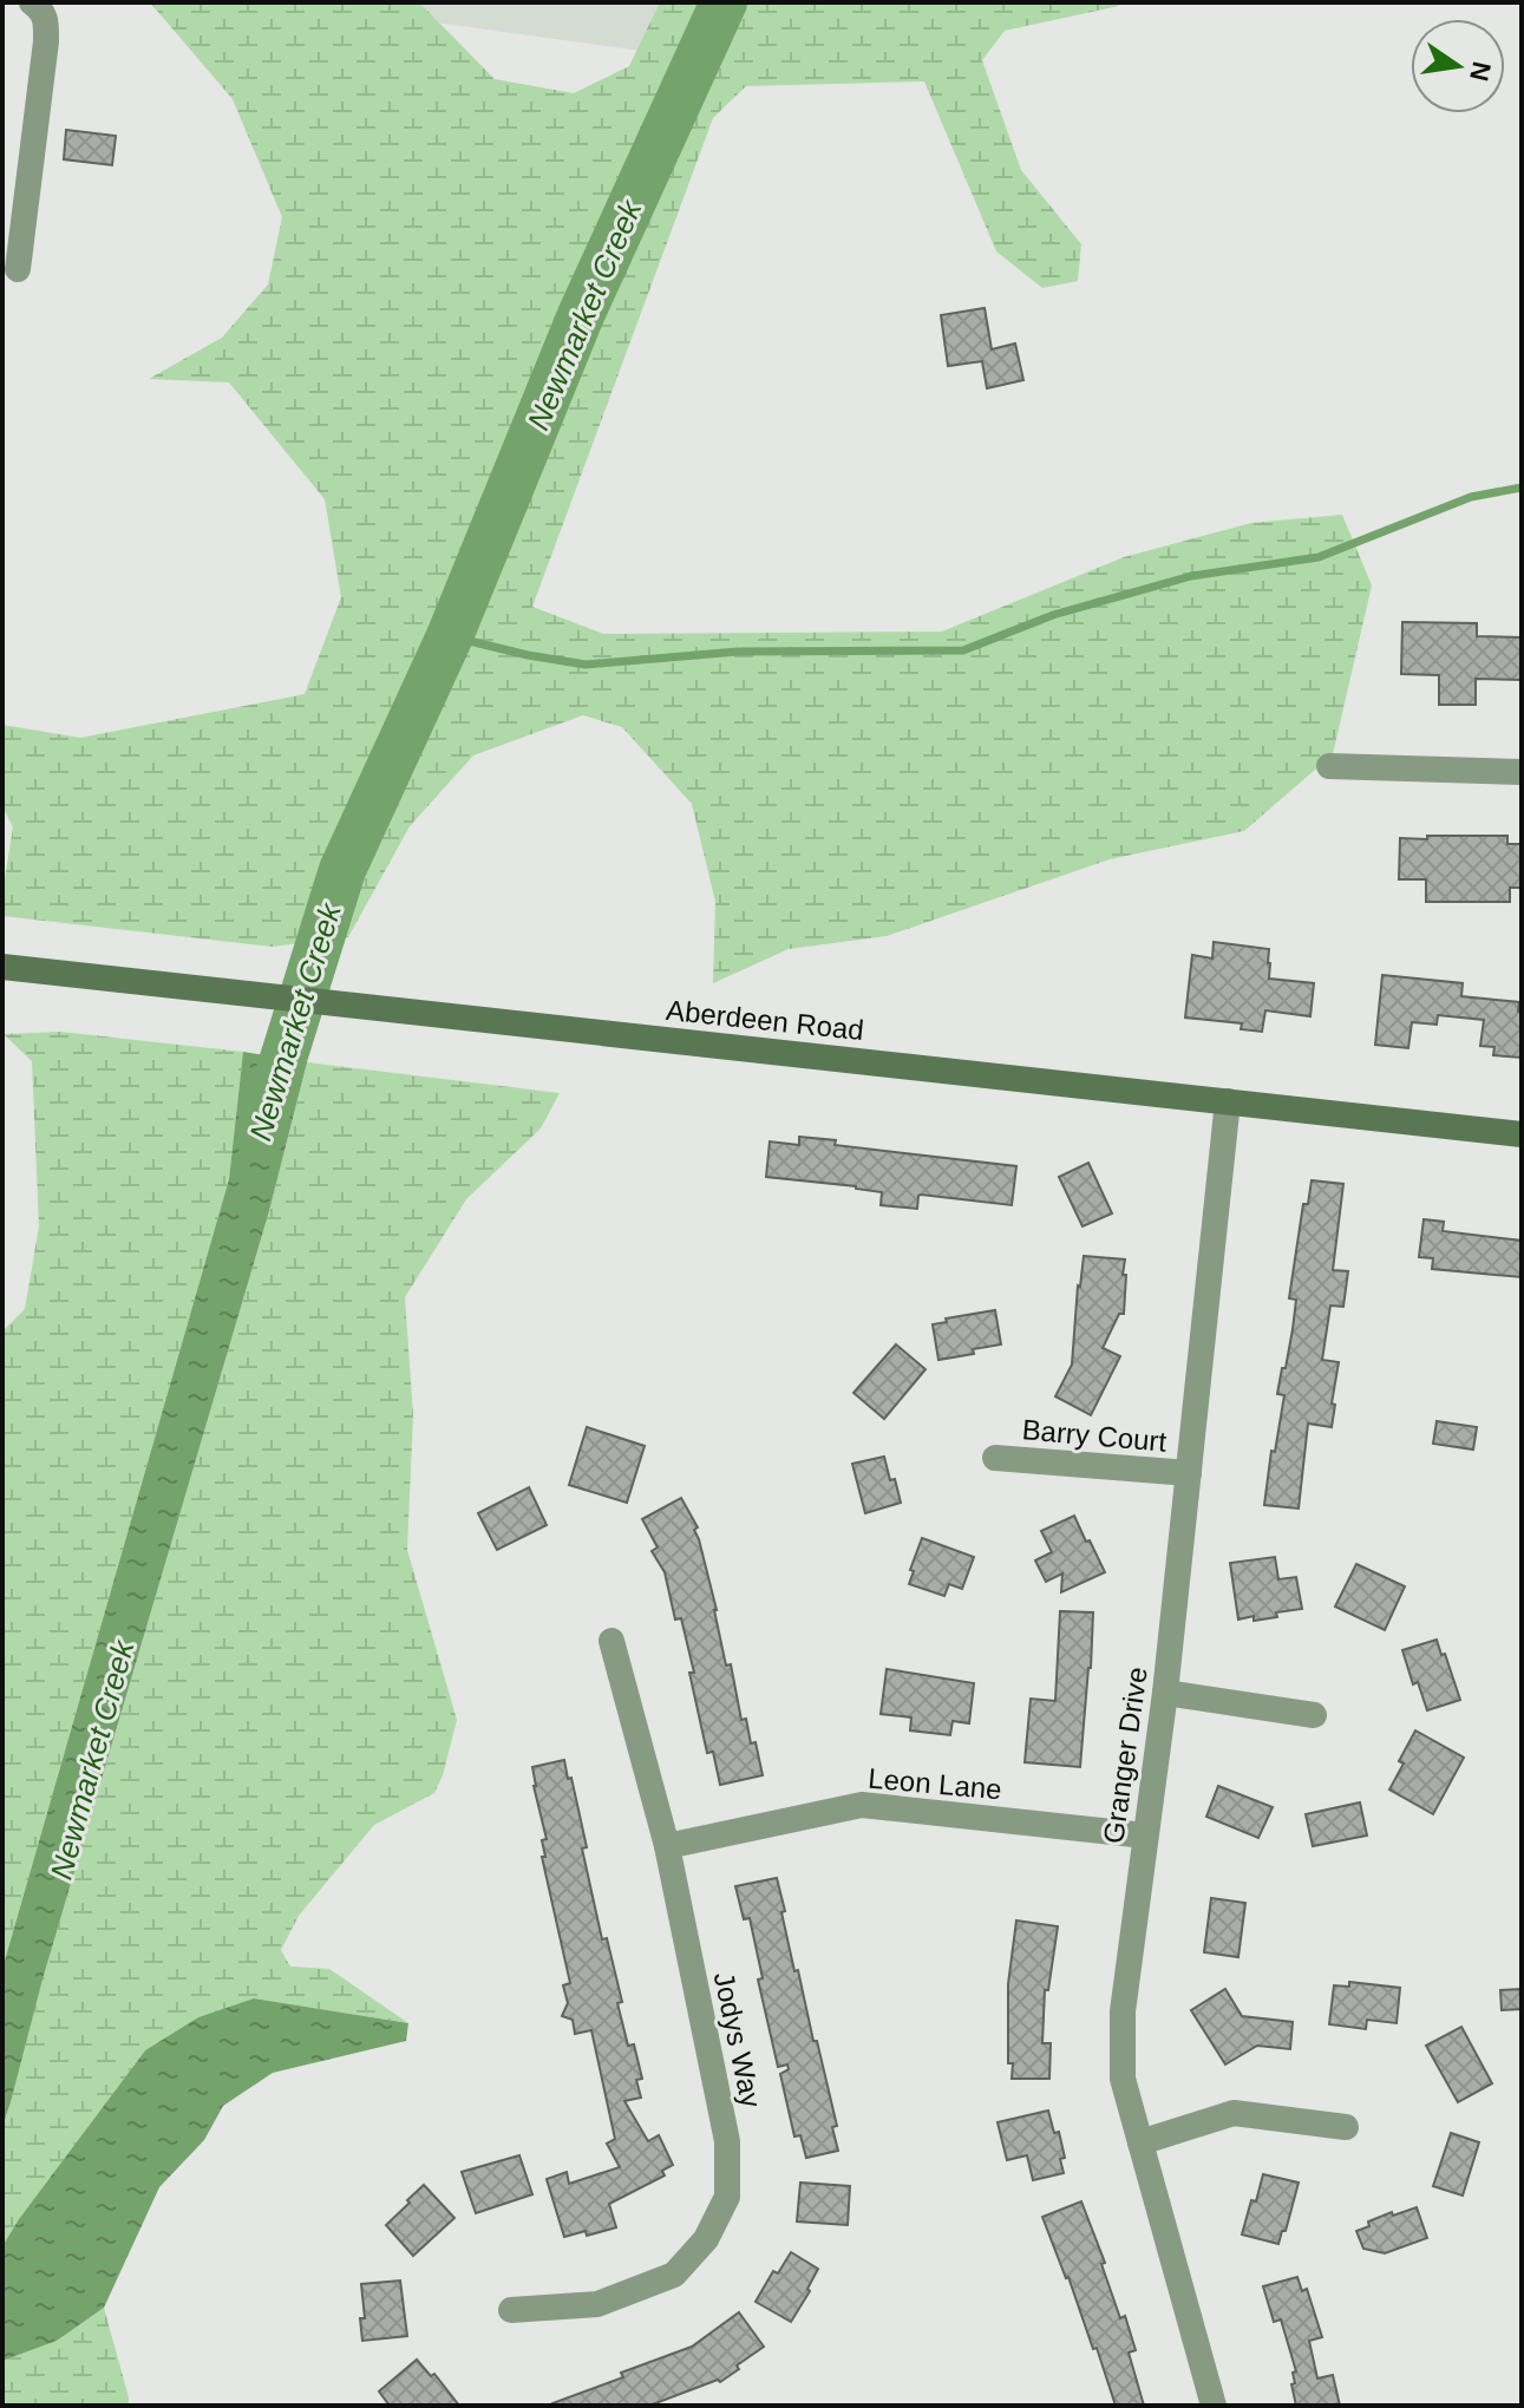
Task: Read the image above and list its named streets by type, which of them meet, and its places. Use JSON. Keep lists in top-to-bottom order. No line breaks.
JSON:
{"streets":{"main road":["Aberdeen Road"],"street":["Barry Court","Granger Drive","Leon Lane","Jodys Way"]},"crossings":[["Aberdeen Road","Granger Drive"],["Barry Court","Granger Drive"],["Granger Drive","Leon Lane"],["Leon Lane","Jodys Way"]],"water":["Newmarket Creek"],"north":"right"}
